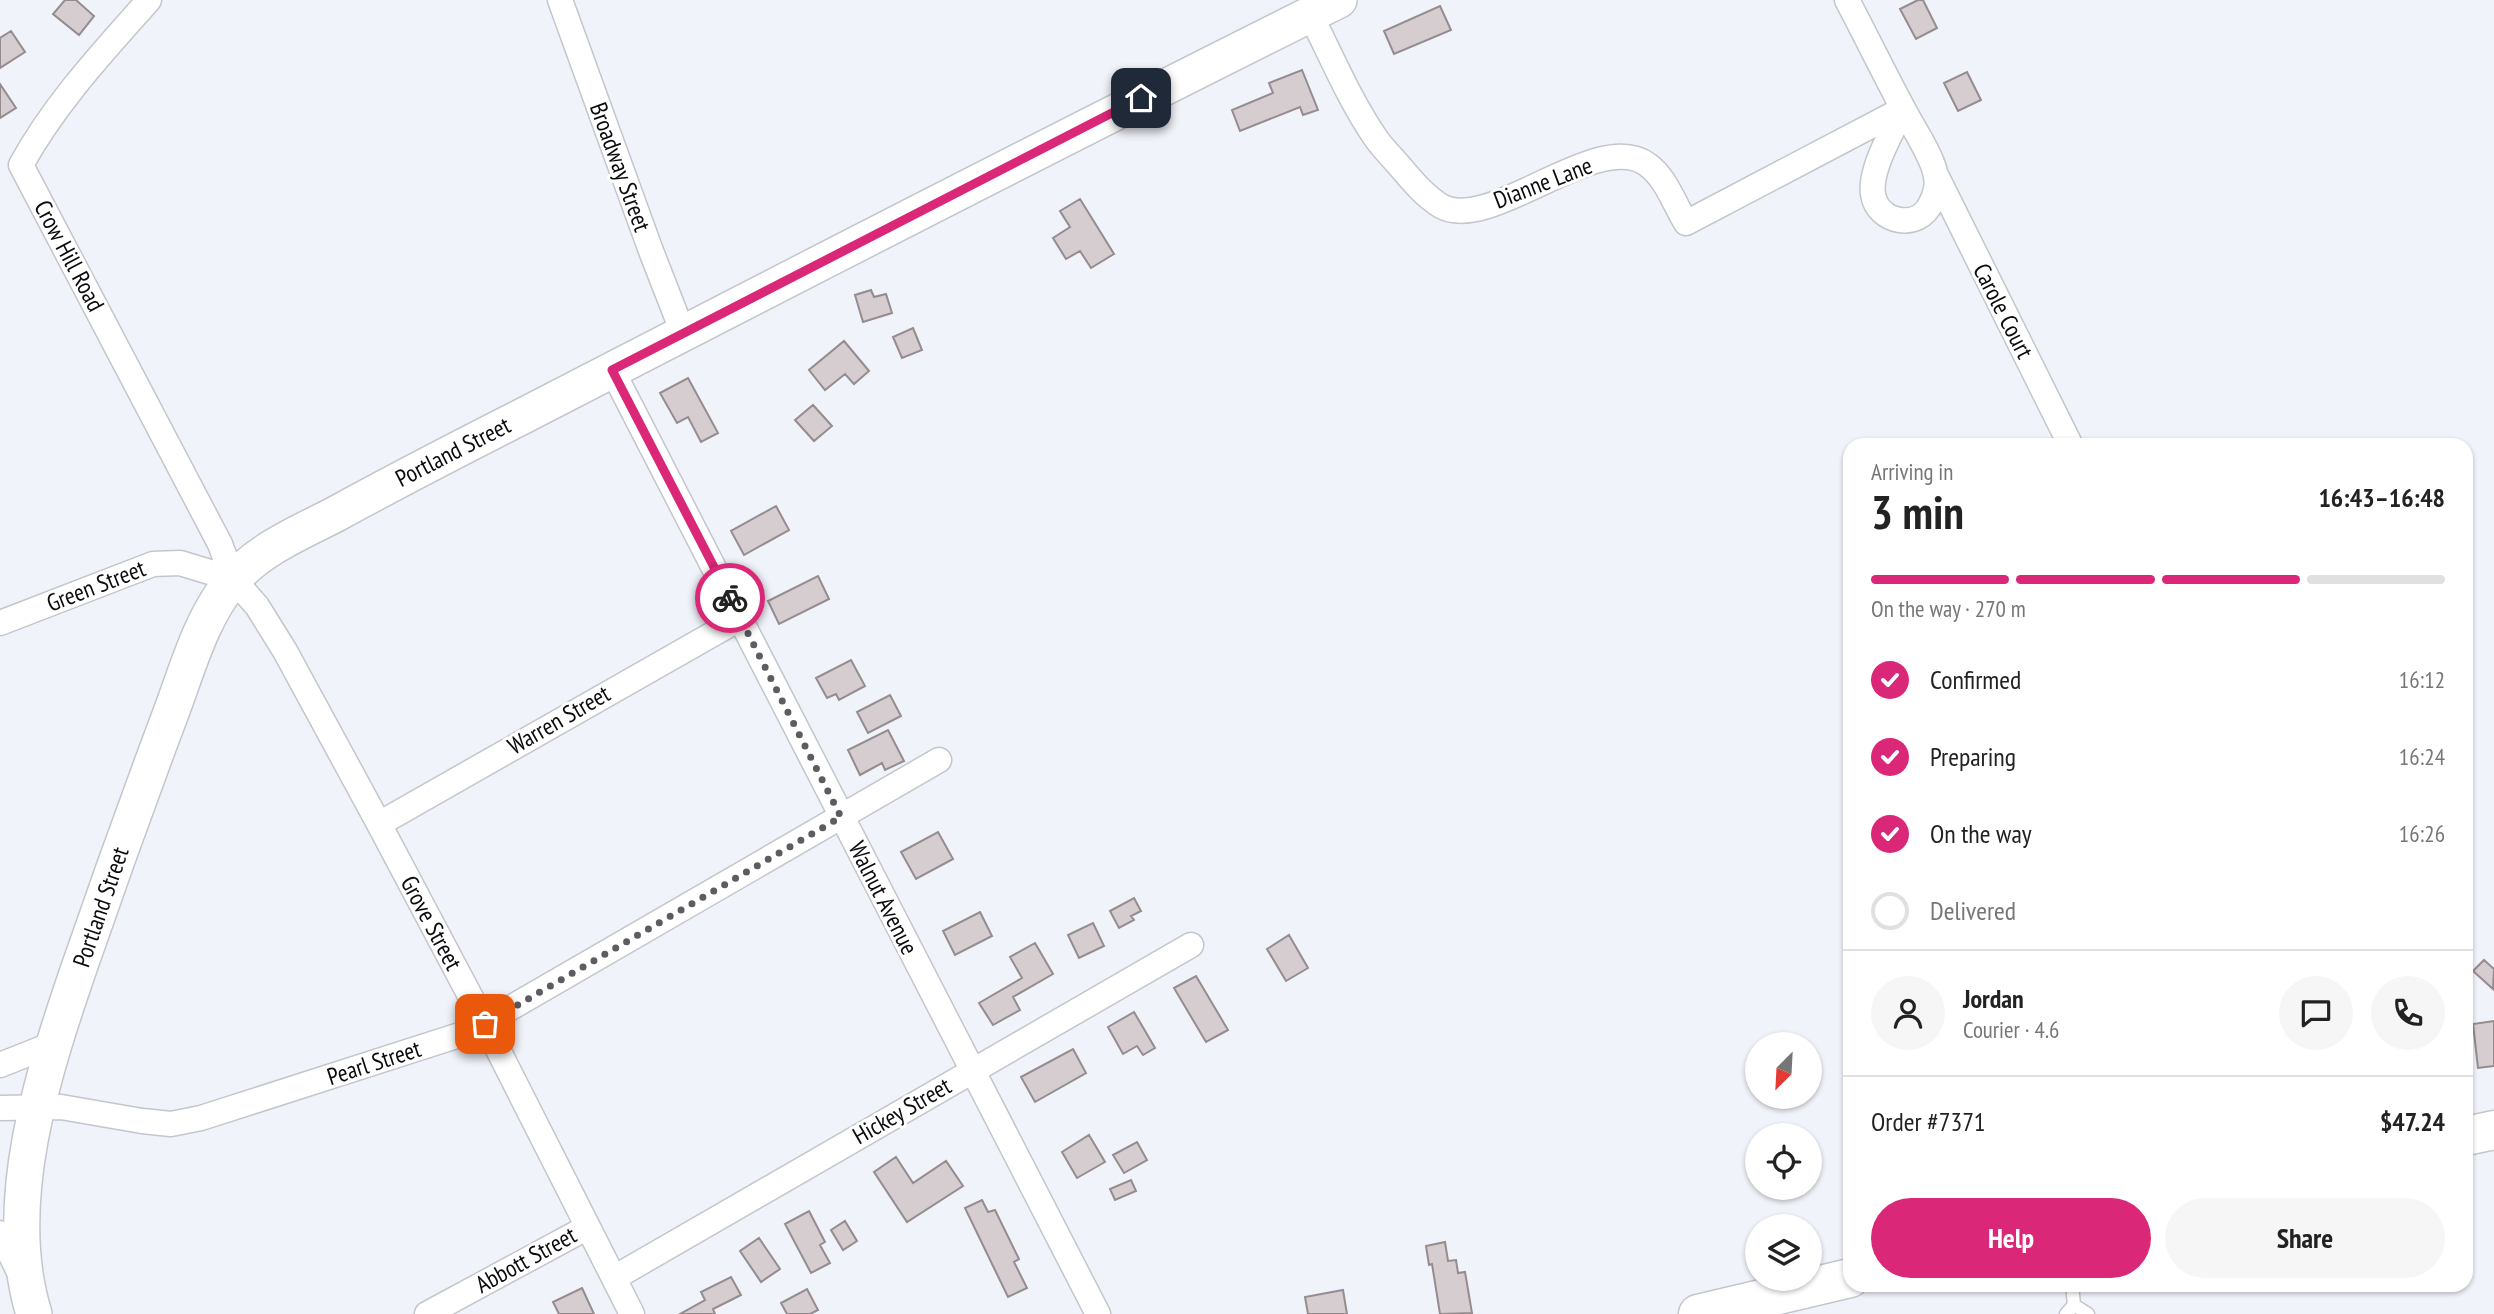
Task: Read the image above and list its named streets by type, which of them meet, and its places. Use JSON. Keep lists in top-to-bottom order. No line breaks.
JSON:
{"streets":{"street":["Broadway Street","Dianne Lane","Crow Hill Road","Carole Court","Portland Street","Green Street","Warren Street","Walnut Avenue","Grove Street","Pearl Street","Hickey Street","Abbott Street"]},"crossings":[["Broadway Street","Portland Street"],["Dianne Lane","Carole Court"],["Dianne Lane","Portland Street"],["Crow Hill Road","Portland Street"],["Crow Hill Road","Green Street"],["Crow Hill Road","Grove Street"],["Portland Street","Green Street"],["Portland Street","Walnut Avenue"],["Portland Street","Grove Street"],["Portland Street","Pearl Street"],["Green Street","Grove Street"],["Warren Street","Walnut Avenue"],["Warren Street","Grove Street"],["Walnut Avenue","Pearl Street"],["Walnut Avenue","Hickey Street"],["Grove Street","Pearl Street"],["Grove Street","Hickey Street"],["Grove Street","Abbott Street"]],"north":"bottom left","page":{"heading":["3 min","Arriving in","16:43–16:48"],"panel":["Jordan","Courier · 4.6","Order #7371","$47.24"],"bar":"On the way · 270 m","list":[["Confirmed","16:12"],["Preparing","16:24"],["On the way","16:26"],"Delivered"],"buttons":["Help","Share"]}}
